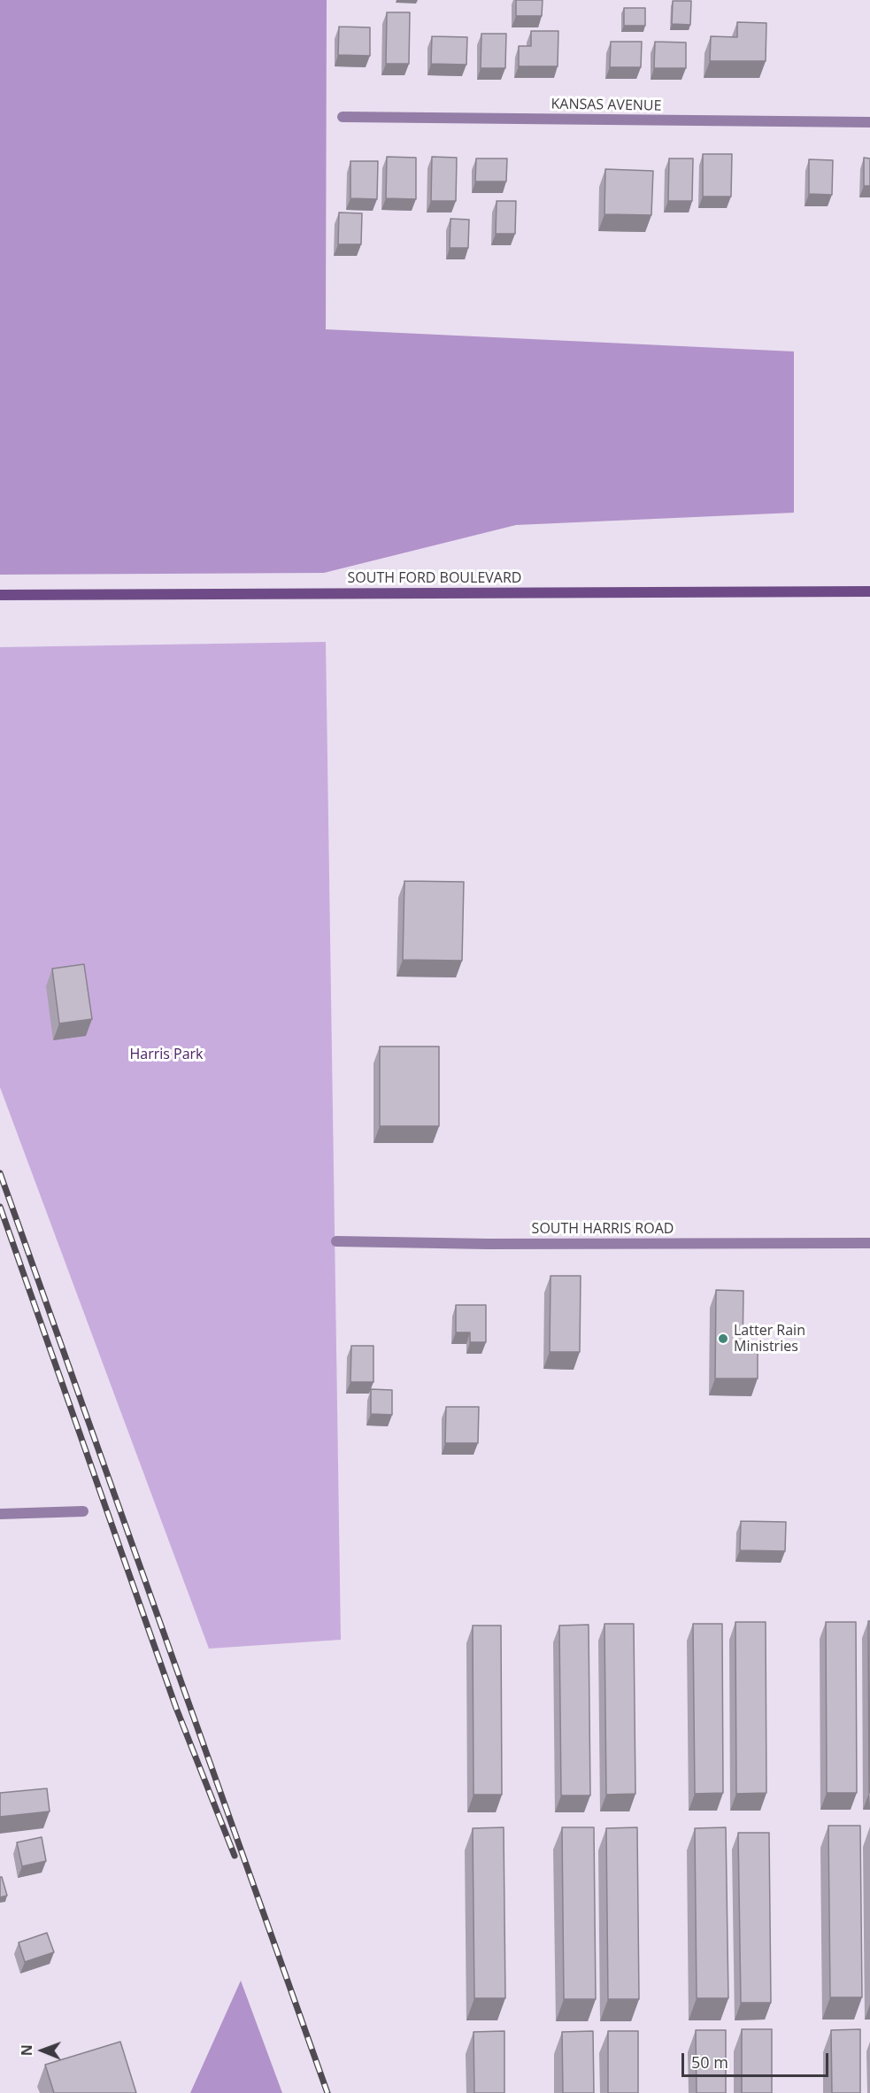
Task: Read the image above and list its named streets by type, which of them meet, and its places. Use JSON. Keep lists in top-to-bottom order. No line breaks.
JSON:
{"streets":{"main road":["SOUTH FORD BOULEVARD"],"street":["KANSAS AVENUE","SOUTH HARRIS ROAD"]},"parks":["Harris Park"],"places":["Latter Rain Ministries"],"scale_bar":"50 m","north":"left"}
